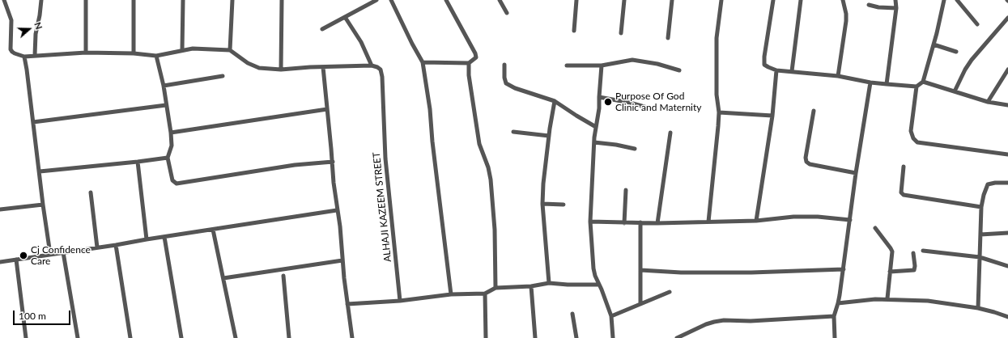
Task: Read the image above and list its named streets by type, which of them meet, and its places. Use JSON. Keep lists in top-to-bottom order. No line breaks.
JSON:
{"streets":{"street":["ALHAJI KAZEEM STREET"]},"places":["Purpose Of God Clinic and Maternity","Cj Confidence Care"],"scale_bar":"100 m","north":"right"}
